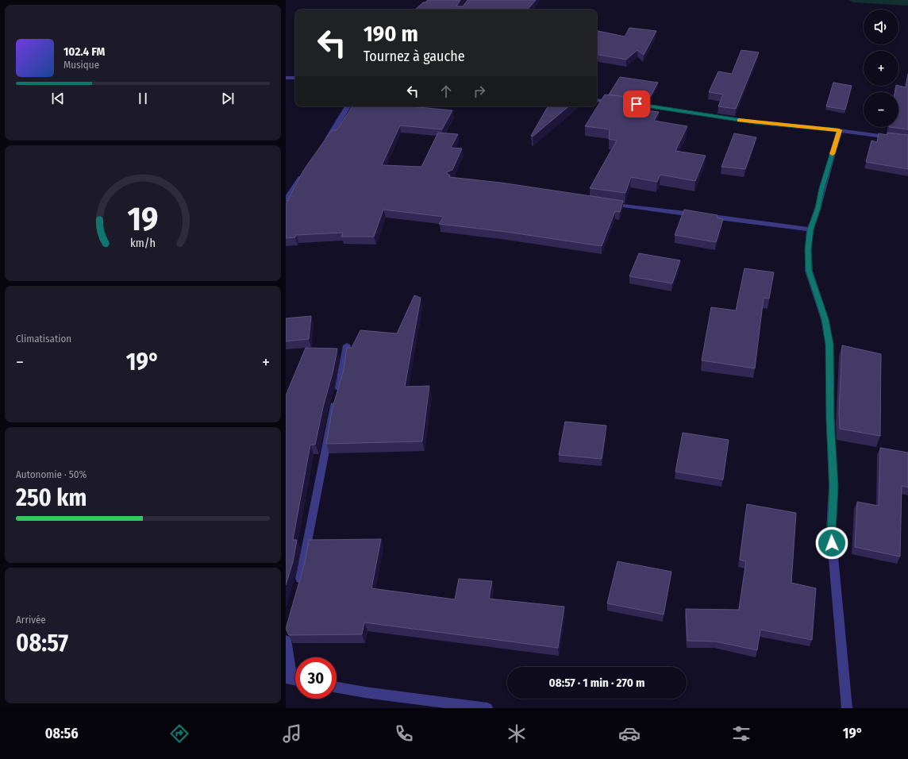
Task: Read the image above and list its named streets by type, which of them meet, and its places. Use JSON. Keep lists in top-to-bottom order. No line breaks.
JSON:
{"page":{"map_buttons":["+","−"],"turn":["190 m","Tournez à gauche"],"song":["102.4 FM","Musique"],"tile":["Climatisation",["Autonomie · 50%","250 km"],["Arrivée","08:57"]],"heat":["−","19°","+"],"limit":"30","trip":"08:57 · 1 min · 270 m","tabs":["08:56","19°"],"gauge":["19","km/h"]}}
